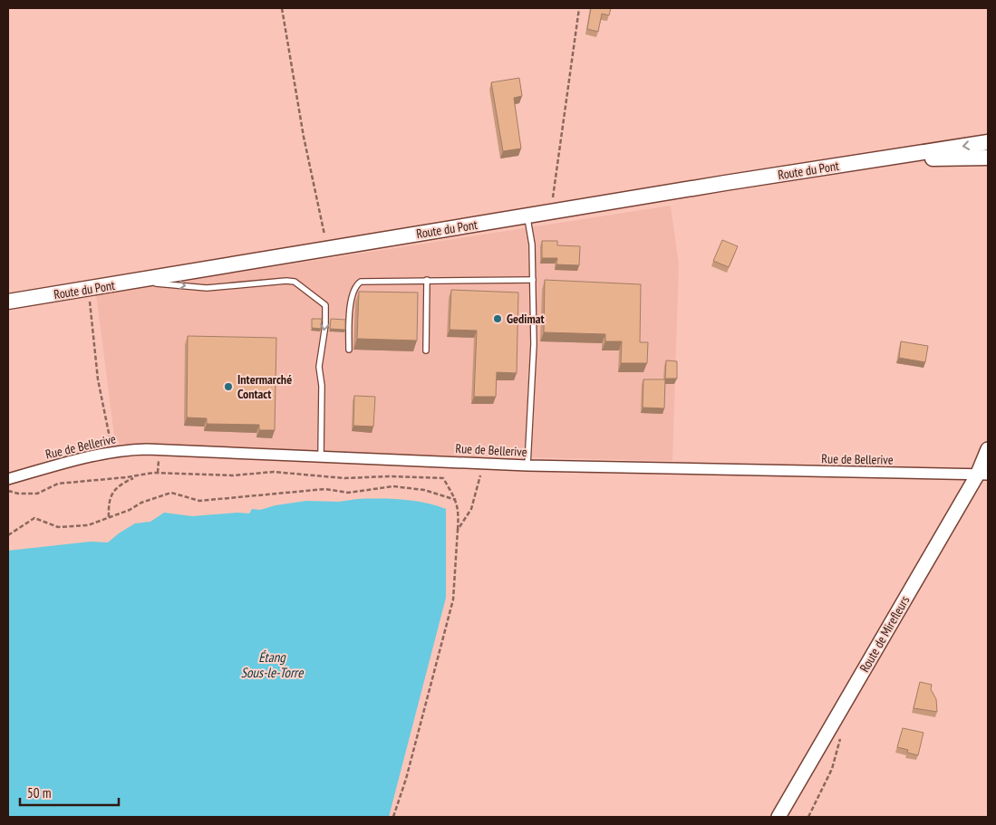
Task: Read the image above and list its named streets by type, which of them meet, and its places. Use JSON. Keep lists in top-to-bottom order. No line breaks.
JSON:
{"streets":{"main road":["Route du Pont"],"street":["Rue de Bellerive","Route de Mirefleurs"]},"crossings":[["Rue de Bellerive","Route de Mirefleurs"]],"water":["Étang Sous-le-Torre"],"places":["Gedimat","Intermarché Contact"],"scale_bar":"50 m"}
